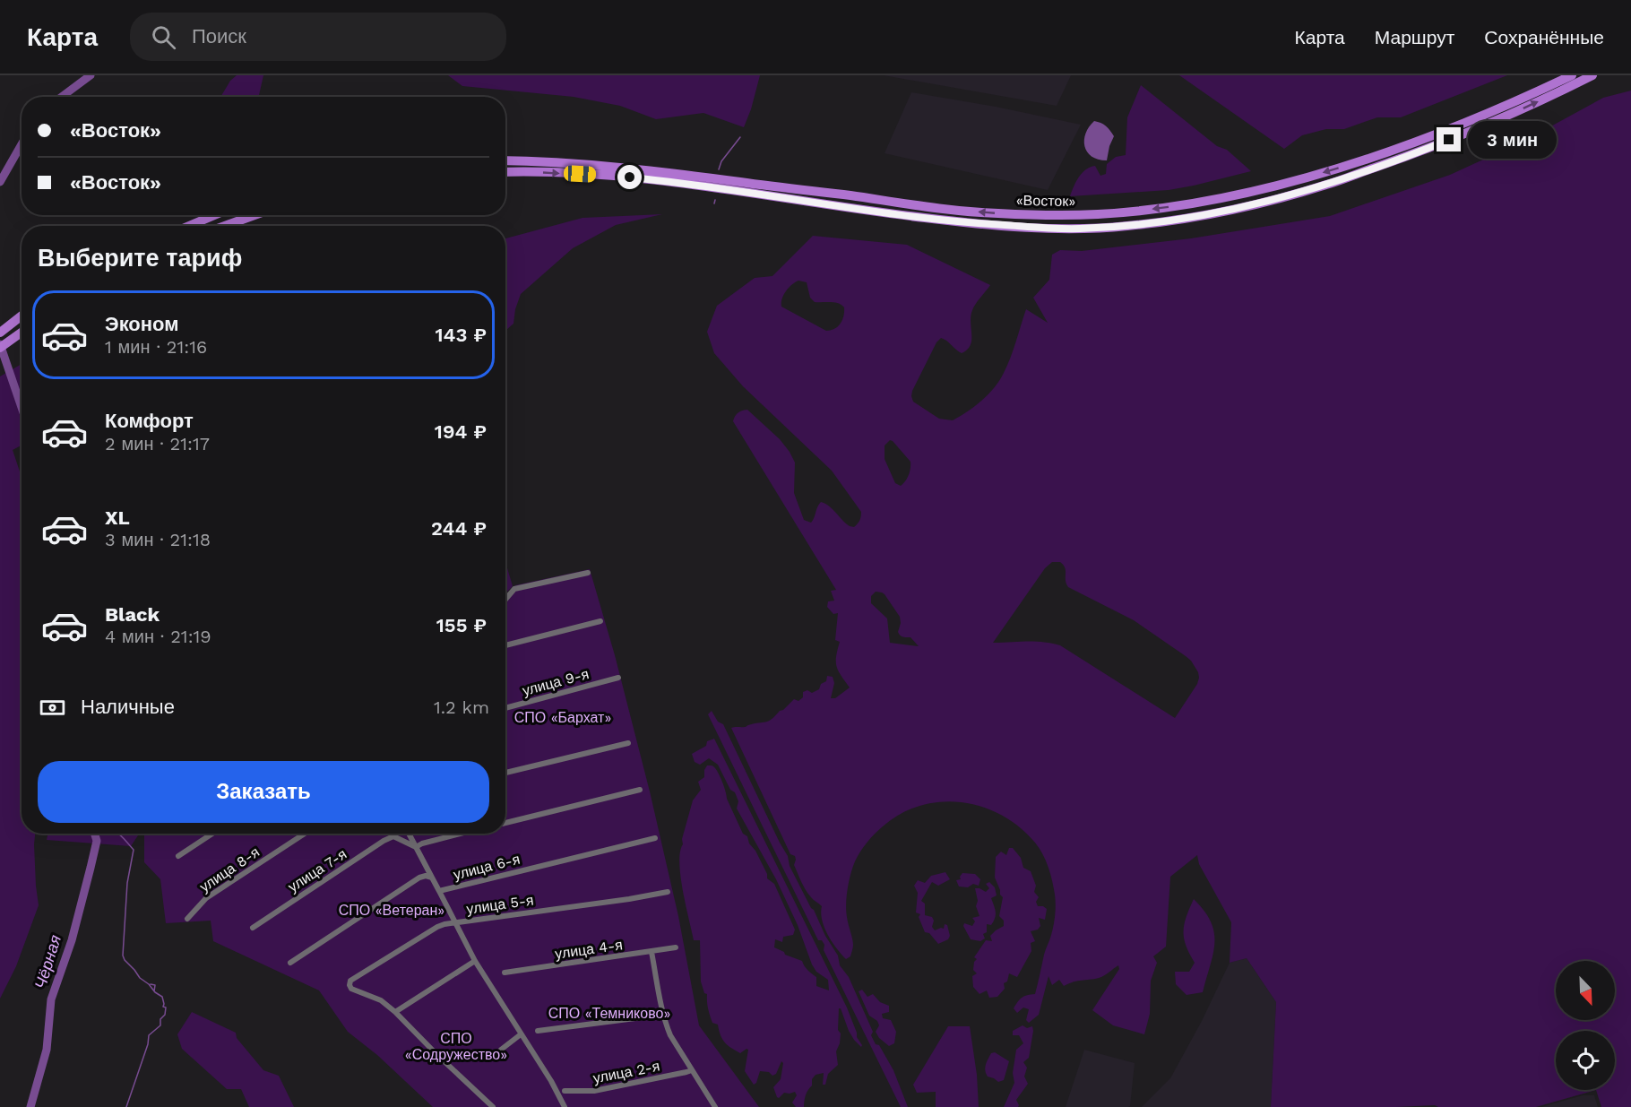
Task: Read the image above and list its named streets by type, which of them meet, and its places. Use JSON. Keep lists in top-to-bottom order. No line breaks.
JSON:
{"streets":{"highway":["«Восток»"],"street":["улица 9-я","улица 6-я","улица 8-я","улица 7-я","улица 5-я","улица 4-я","улица 2-я"]},"water":["Чёрная"],"parks":["СПО «Бархат»","СПО «Ветеран»","СПО «Темниково»","СПО «Содружество»"],"north":"bottom right","page":{"header":"Карта","search":"Поиск","nav":["Карта","Маршрут","Сохранённые"],"banner":["«Восток»","«Восток»"],"bubble":"3 мин","heading":"Выберите тариф","list":[{"name":"Эконом","note":"1 мин · 21:16","value":"143 ₽"},{"name":"Комфорт","note":"2 мин · 21:17","value":"194 ₽"},{"name":"XL","note":"3 мин · 21:18","value":"244 ₽"},{"name":"Black","note":"4 мин · 21:19","value":"155 ₽"}],"pay":["Наличные","1.2 km"],"buttons":"Заказать"}}
